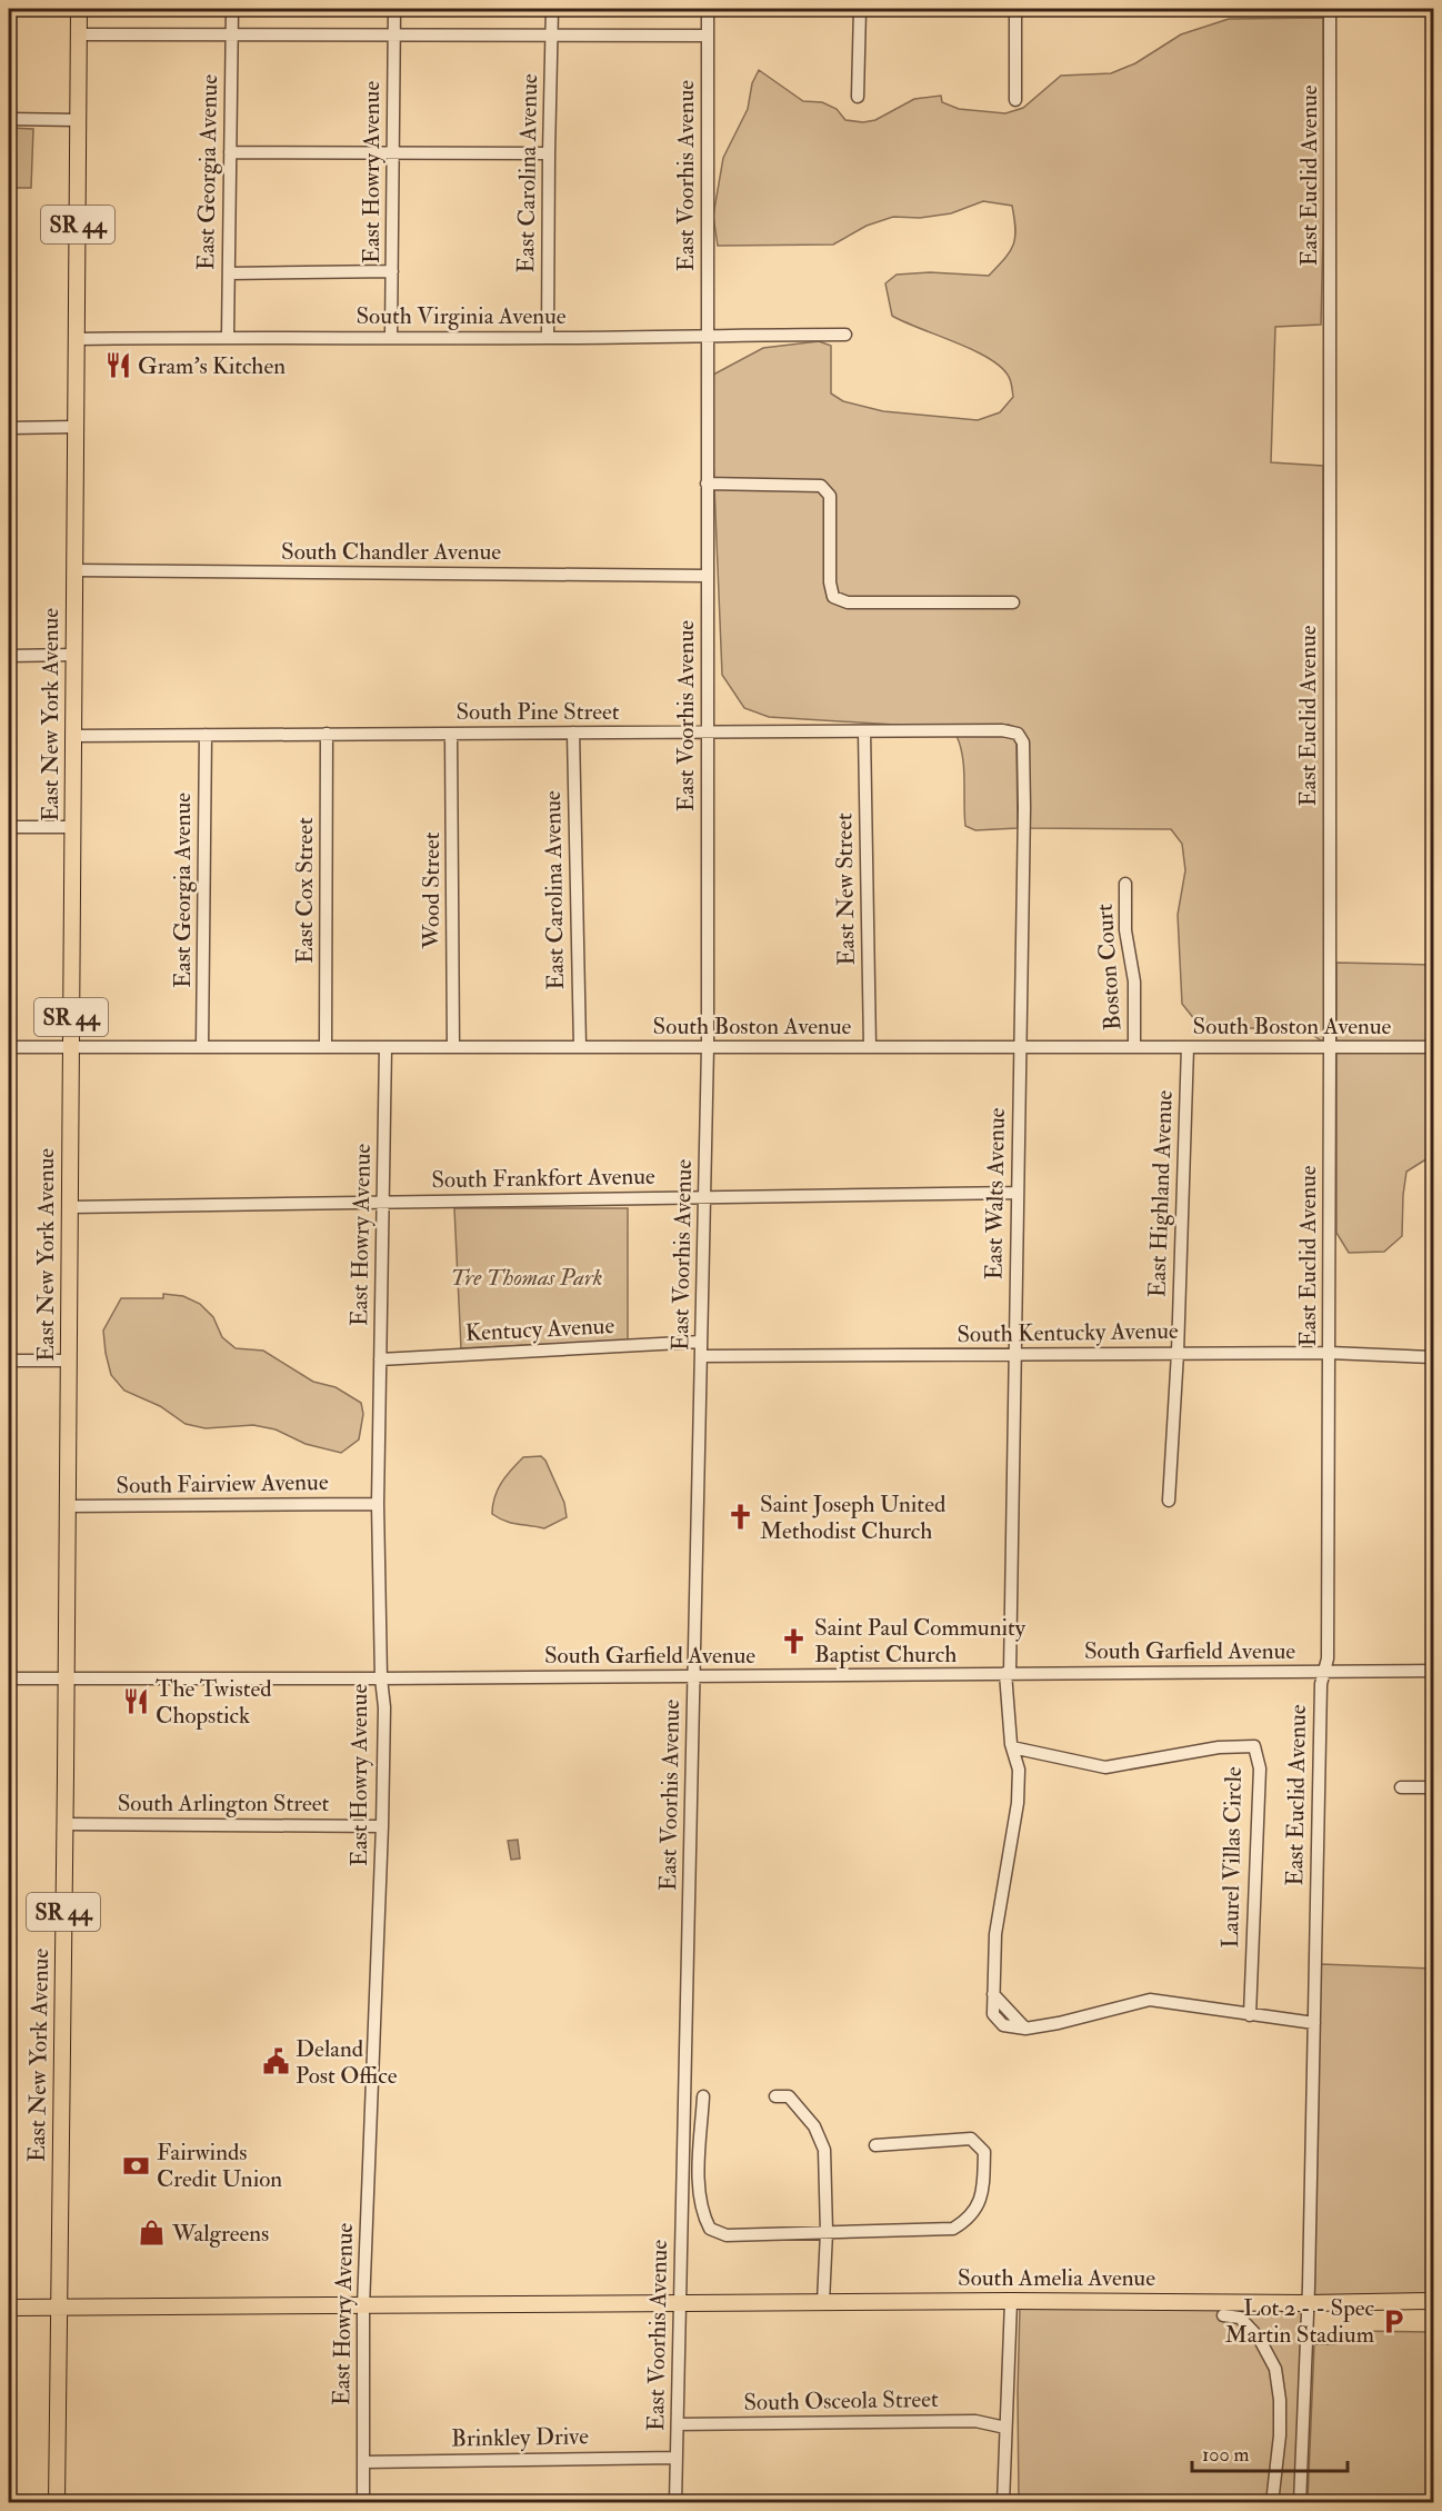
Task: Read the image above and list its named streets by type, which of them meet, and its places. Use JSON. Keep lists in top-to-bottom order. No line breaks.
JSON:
{"streets":{"main road":["SR 44","East New York Avenue","South Amelia Avenue"],"street":["East Georgia Avenue","East Howry Avenue","East Carolina Avenue","East Voorhis Avenue","East Euclid Avenue","South Virginia Avenue","South Chandler Avenue","South Pine Street","East New Street","East Cox Street","Wood Street","Boston Court","South Boston Avenue","South Frankfort Avenue","East Walts Avenue","East Highland Avenue","Kentucy Avenue","South Kentucky Avenue","South Fairview Avenue","South Garfield Avenue","South Arlington Street","Laurel Villas Circle","South Osceola Street","Brinkley Drive"]},"crossings":[["East Georgia Avenue","South Virginia Avenue"],["East Georgia Avenue","South Pine Street"],["East Georgia Avenue","South Boston Avenue"],["East Howry Avenue","South Virginia Avenue"],["East Howry Avenue","South Boston Avenue"],["East Howry Avenue","South Frankfort Avenue"],["East Howry Avenue","Kentucy Avenue"],["East Howry Avenue","South Fairview Avenue"],["East Howry Avenue","South Garfield Avenue"],["East Howry Avenue","South Arlington Street"],["East Howry Avenue","South Amelia Avenue"],["East Howry Avenue","Brinkley Drive"],["East Carolina Avenue","South Virginia Avenue"],["East Carolina Avenue","South Pine Street"],["East Carolina Avenue","South Boston Avenue"],["East Voorhis Avenue","South Virginia Avenue"],["East Voorhis Avenue","South Chandler Avenue"],["East Voorhis Avenue","South Pine Street"],["East Voorhis Avenue","South Boston Avenue"],["East Voorhis Avenue","South Frankfort Avenue"],["East Voorhis Avenue","Kentucy Avenue"],["East Voorhis Avenue","South Kentucky Avenue"],["East Voorhis Avenue","South Garfield Avenue"],["East Voorhis Avenue","South Amelia Avenue"],["East Voorhis Avenue","South Osceola Street"],["East Voorhis Avenue","Brinkley Drive"],["East Euclid Avenue","South Boston Avenue"],["East Euclid Avenue","South Kentucky Avenue"],["East Euclid Avenue","South Garfield Avenue"],["East Euclid Avenue","South Amelia Avenue"],["South Virginia Avenue","East New York Avenue"],["South Chandler Avenue","East New York Avenue"],["South Pine Street","East New York Avenue"],["South Pine Street","East New Street"],["South Pine Street","East Cox Street"],["South Pine Street","Wood Street"],["South Pine Street","East Walts Avenue"],["East New York Avenue","South Boston Avenue"],["East New York Avenue","South Frankfort Avenue"],["East New York Avenue","South Fairview Avenue"],["East New York Avenue","South Garfield Avenue"],["East New York Avenue","South Arlington Street"],["East New York Avenue","South Amelia Avenue"],["East New Street","South Boston Avenue"],["East Cox Street","South Boston Avenue"],["Wood Street","South Boston Avenue"],["Boston Court","South Boston Avenue"],["South Boston Avenue","East Walts Avenue"],["South Boston Avenue","East Highland Avenue"],["South Frankfort Avenue","East Walts Avenue"],["East Walts Avenue","South Kentucky Avenue"],["East Walts Avenue","South Garfield Avenue"],["East Highland Avenue","South Kentucky Avenue"]],"parks":["Tre Thomas Park"],"places":{"restaurant":["Gram's Kitchen","The Twisted Chopstick"],"church":["Saint Joseph United Methodist Church","Saint Paul Community Baptist Church"],"public building":["Deland Post Office"],"bank":["Fairwinds Credit Union"],"shop":["Walgreens"],"parking":["Lot 2 - - Spec Martin Stadium"]},"scale_bar":"100 m"}
